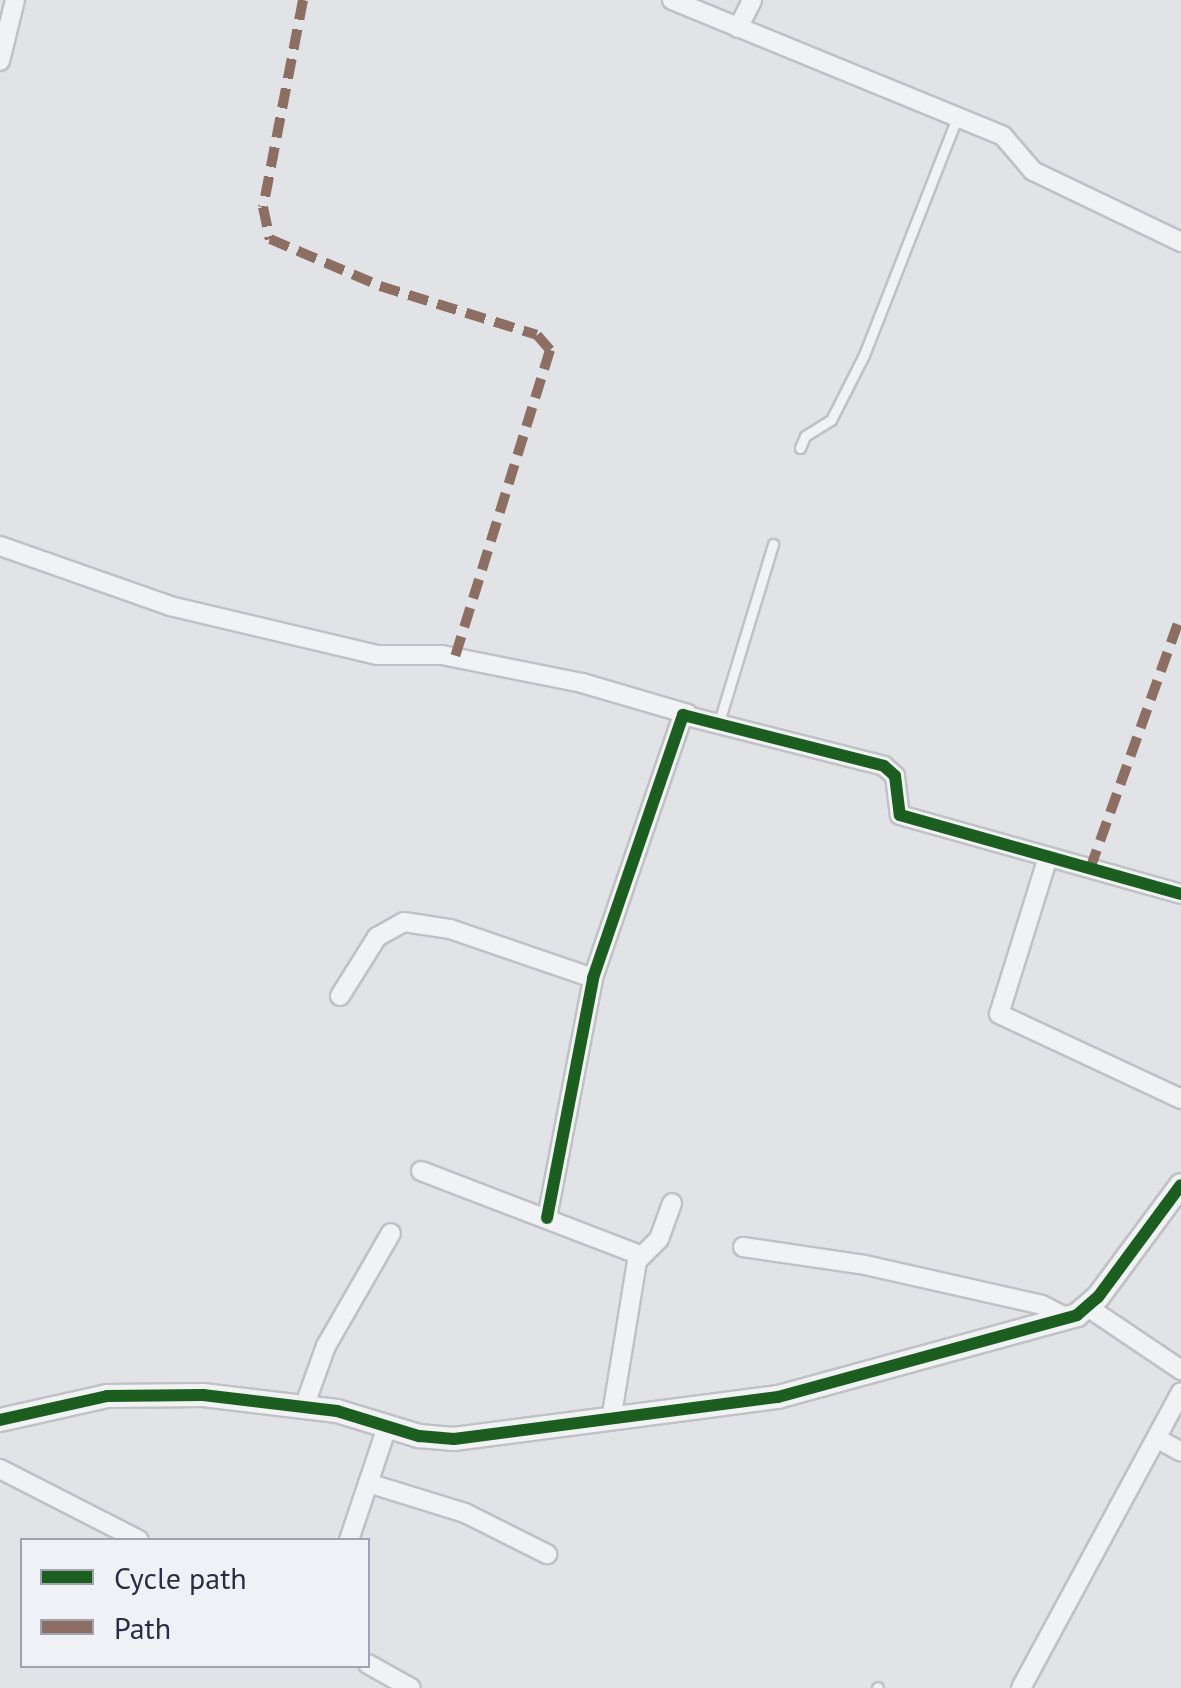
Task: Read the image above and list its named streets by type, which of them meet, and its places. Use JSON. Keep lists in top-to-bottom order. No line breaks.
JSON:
{"legend":["Cycle path","Path"]}
